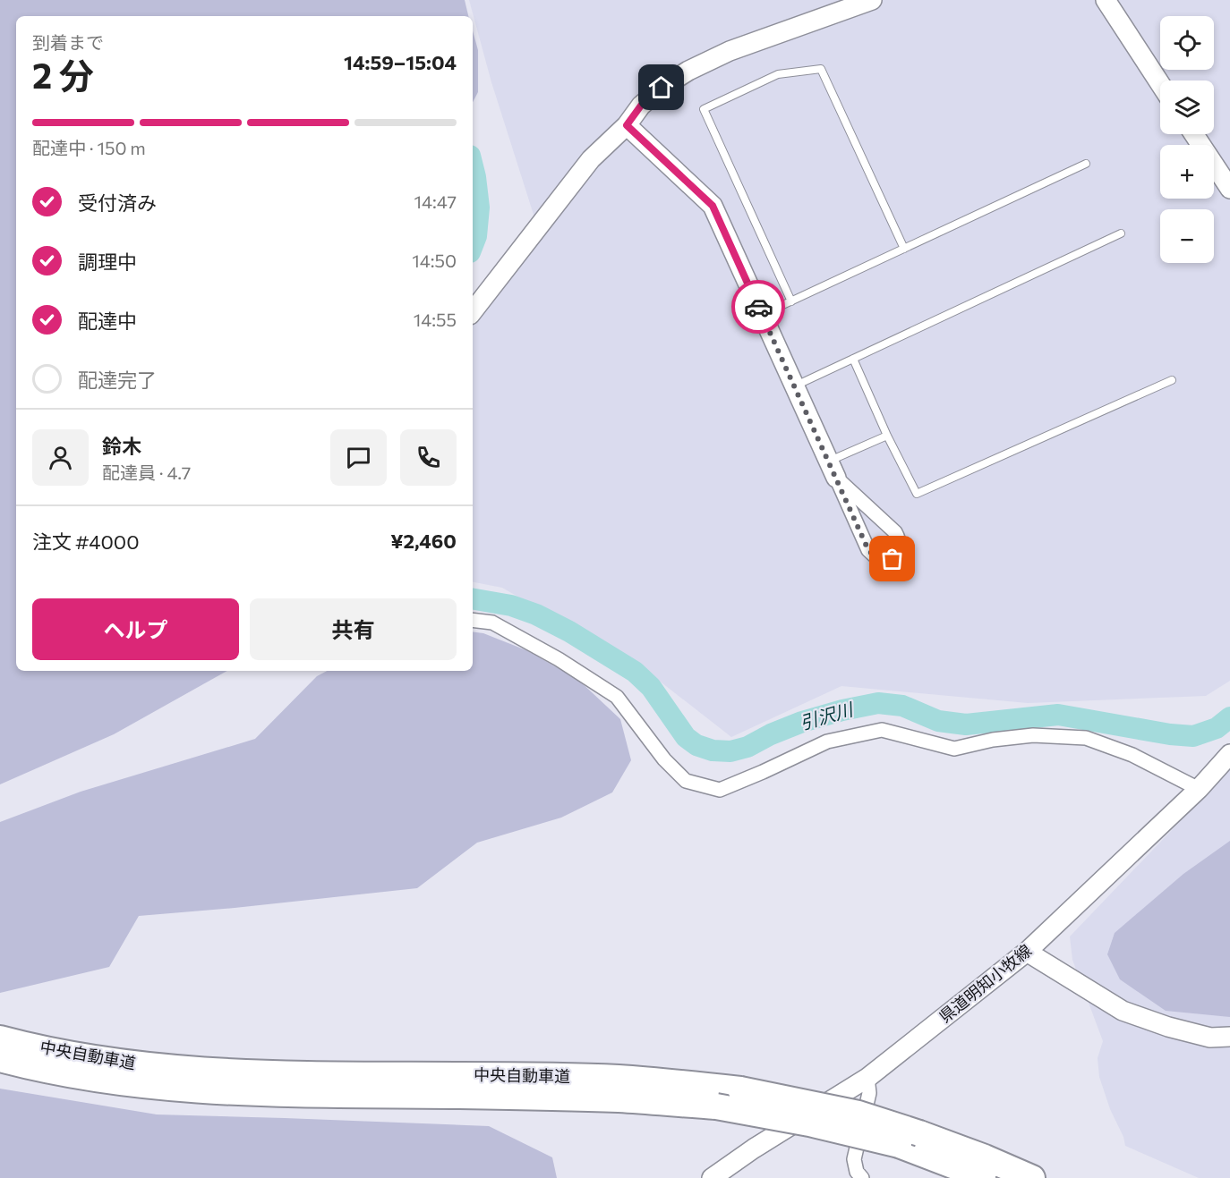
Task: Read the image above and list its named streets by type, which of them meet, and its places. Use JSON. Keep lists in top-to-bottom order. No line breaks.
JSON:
{"streets":{"highway":["中央自動車道"],"street":["県道明知小牧線"]},"water":["引沢川"],"page":{"map_buttons":["+","−"],"heading":["2 分","到着まで","14:59–15:04"],"panel":["鈴木","配達員 · 4.7","注文 #4000","¥2,460"],"bar":"配達中 · 150 m","list":[["受付済み","14:47"],["調理中","14:50"],["配達中","14:55"],"配達完了"],"buttons":["ヘルプ","共有"]}}
